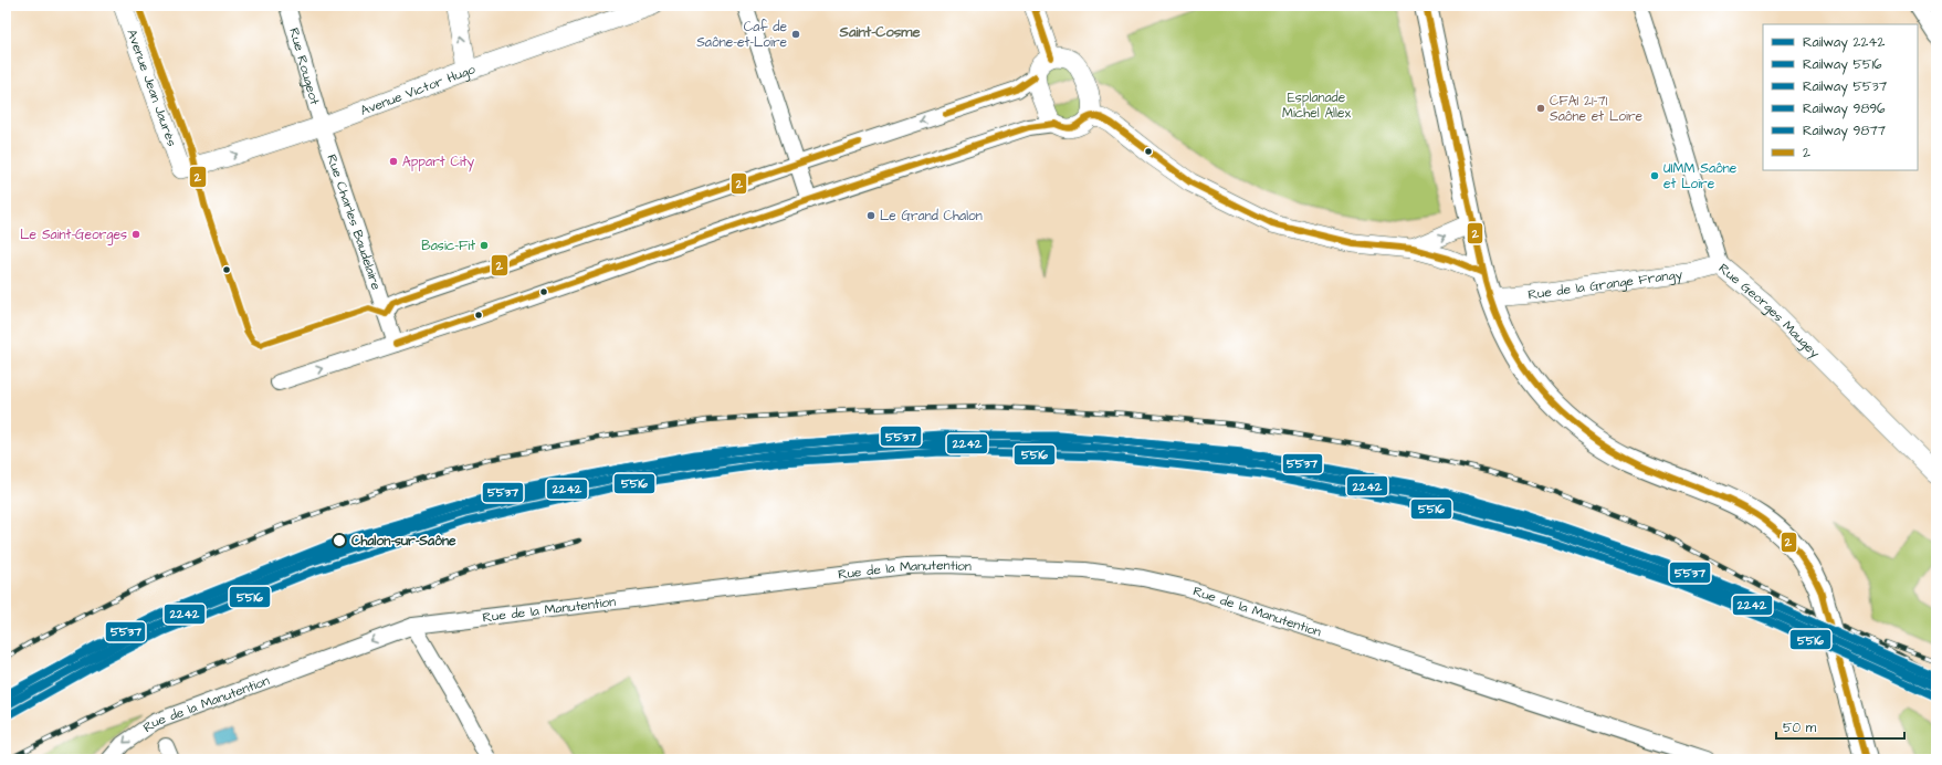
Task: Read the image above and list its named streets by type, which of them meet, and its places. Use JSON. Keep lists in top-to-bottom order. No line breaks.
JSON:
{"streets":{"street":["Rue Rougeot","Avenue Jean Jaurès","Avenue Victor Hugo","Rue Charles Baudelaire","Rue de la Grange Frangy","Rue Georges Maugey","Rue de la Manutention"]},"crossings":[["Rue Rougeot","Avenue Victor Hugo"],["Rue Rougeot","Rue Charles Baudelaire"],["Avenue Jean Jaurès","Avenue Victor Hugo"],["Avenue Victor Hugo","Rue Charles Baudelaire"],["Rue de la Grange Frangy","Rue Georges Maugey"]],"districts":["Saint-Cosme"],"parks":["Esplanade Michel Allex"],"places":["Caf de Saône-et-Loire","CFAI 21-71 Saône et Loire","Appart City","UIMM Saône et Loire","Le Grand Chalon","Le Saint-Georges","Basic-Fit","Chalon-sur-Saône"],"lines":["transit line 2","rail line 9896","rail line 5537","rail line 2242","rail line 9877","rail line 5516"],"legend":["Railway 2242","Railway 5516","Railway 5537","Railway 9896","Railway 9877","2"],"scale_bar":"50 m"}
